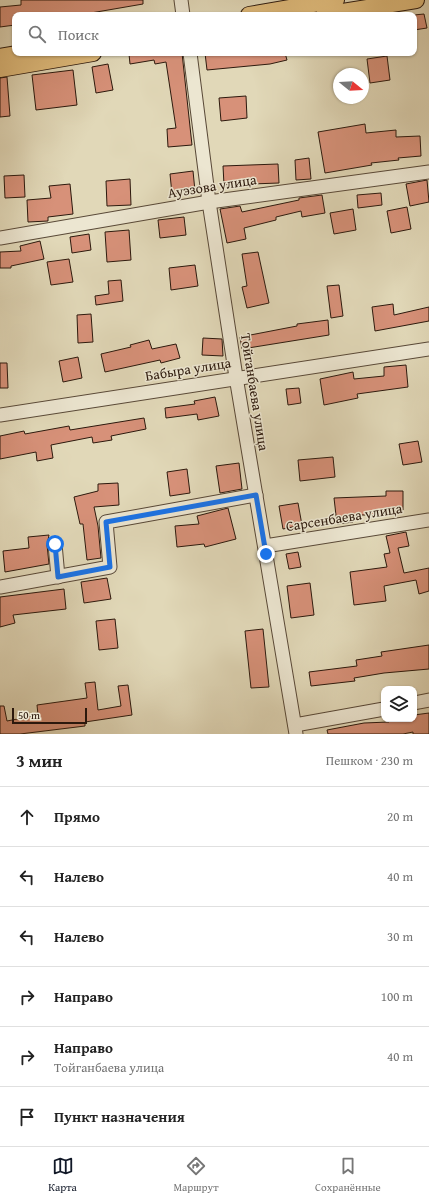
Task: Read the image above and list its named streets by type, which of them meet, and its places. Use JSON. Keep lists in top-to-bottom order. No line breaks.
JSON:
{"streets":{"street":["Ауэзова улица","Бабыра улица","Тойганбаева улица","Сарсенбаева улица"]},"crossings":[["Ауэзова улица","Тойганбаева улица"],["Бабыра улица","Тойганбаева улица"],["Тойганбаева улица","Сарсенбаева улица"]],"scale_bar":"50 m","north":"right","page":{"search":"Поиск","scale":"50 m","heading":["3 мин","Пешком · 230 m"],"list":[["Прямо","20 m"],["Налево","40 m"],["Налево","30 m"],["Направо","100 m"],["Направо","Тойганбаева улица","40 m"],"Пункт назначения"],"nav":["Карта","Маршрут","Сохранённые"]}}
